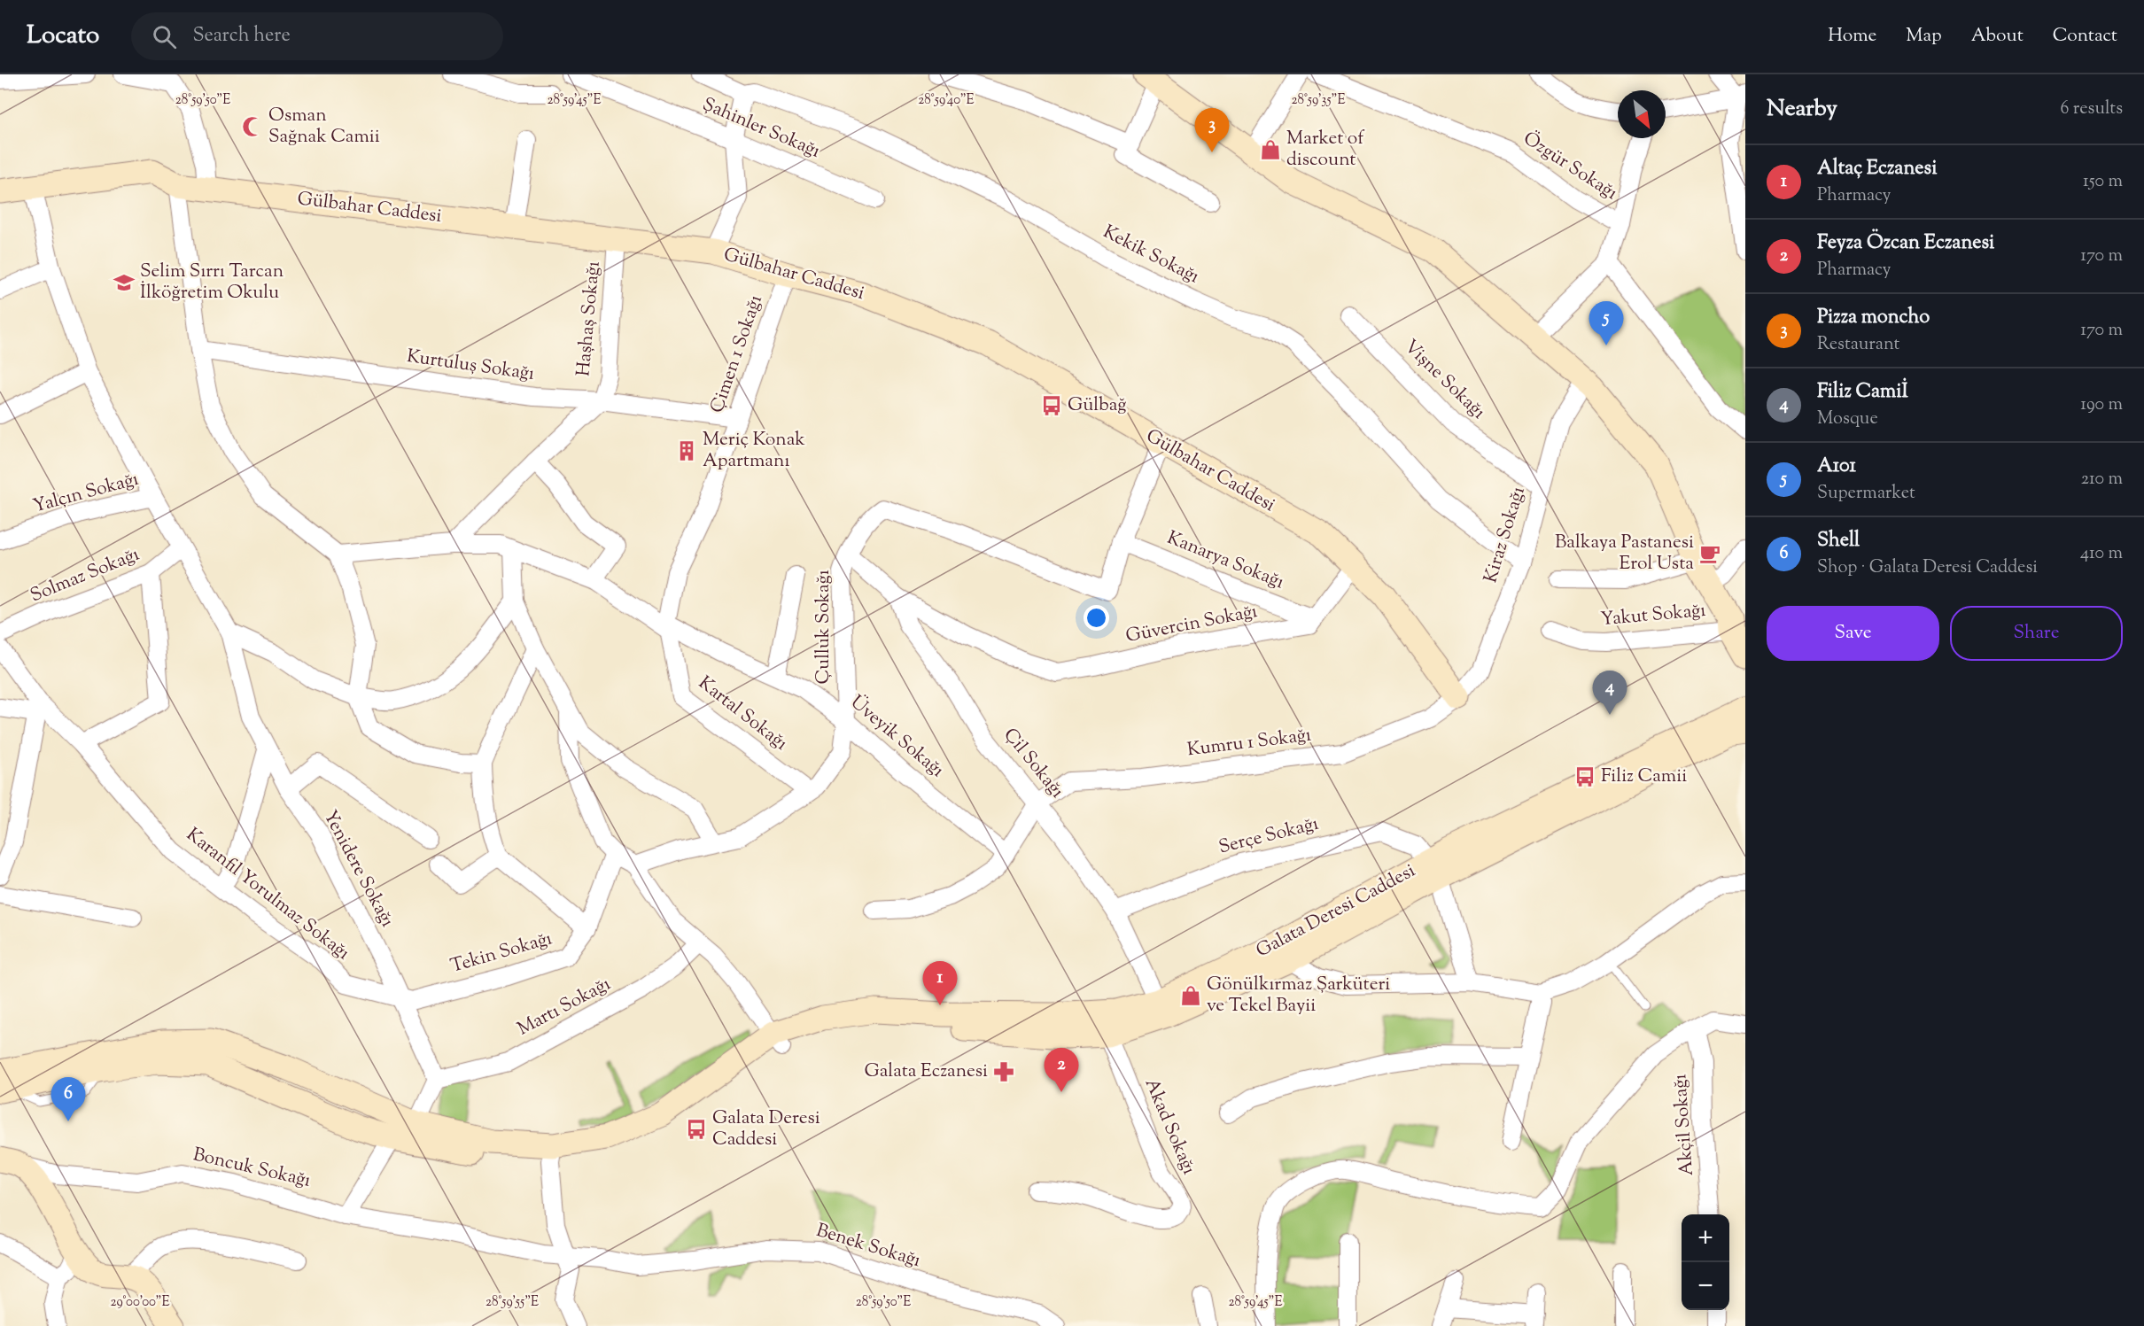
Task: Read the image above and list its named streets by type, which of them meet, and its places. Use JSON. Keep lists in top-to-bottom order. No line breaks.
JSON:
{"streets":{"street":["Şahinler Sokağı","Özgür Sokağı","Gülbahar Caddesi","Kekik Sokağı","Haşhaş Sokağı","Çimen 1 Sokağı","Kurtuluş Sokağı","Vişne Sokağı","Yalçın Sokağı","Kiraz Sokağı","Kanarya Sokağı","Solmaz Sokağı","Yakut Sokağı","Güvercin Sokağı","Çulluk Sokağı","Kartal Sokağı","Üveyik Sokağı","Kumru 1 Sokağı","Çil Sokağı","Serçe Sokağı","Yenidere Sokağı","Karanfil Yorulmaz Sokağı","Galata Deresi Caddesi","Tekin Sokağı","Martı Sokağı","Akçil Sokağı","Akad Sokağı","Boncuk Sokağı","Benek Sokağı"]},"crossings":[["Gülbahar Caddesi","Haşhaş Sokağı"],["Gülbahar Caddesi","Çimen 1 Sokağı"],["Gülbahar Caddesi","Kiraz Sokağı"],["Gülbahar Caddesi","Çulluk Sokağı"],["Gülbahar Caddesi","Kumru 1 Sokağı"],["Gülbahar Caddesi","Yenidere Sokağı"],["Kekik Sokağı","Kiraz Sokağı"],["Haşhaş Sokağı","Kurtuluş Sokağı"],["Çimen 1 Sokağı","Kurtuluş Sokağı"],["Çimen 1 Sokağı","Kartal Sokağı"],["Çimen 1 Sokağı","Üveyik Sokağı"],["Vişne Sokağı","Kiraz Sokağı"],["Yalçın Sokağı","Yenidere Sokağı"],["Kiraz Sokağı","Kumru 1 Sokağı"],["Kanarya Sokağı","Güvercin Sokağı"],["Kanarya Sokağı","Çulluk Sokağı"],["Solmaz Sokağı","Yenidere Sokağı"],["Güvercin Sokağı","Çil Sokağı"],["Çulluk Sokağı","Kartal Sokağı"],["Çulluk Sokağı","Üveyik Sokağı"],["Çulluk Sokağı","Çil Sokağı"],["Kartal Sokağı","Üveyik Sokağı"],["Kumru 1 Sokağı","Çil Sokağı"],["Çil Sokağı","Serçe Sokağı"],["Çil Sokağı","Galata Deresi Caddesi"],["Serçe Sokağı","Galata Deresi Caddesi"],["Yenidere Sokağı","Karanfil Yorulmaz Sokağı"],["Yenidere Sokağı","Tekin Sokağı"],["Yenidere Sokağı","Martı Sokağı"],["Karanfil Yorulmaz Sokağı","Tekin Sokağı"],["Galata Deresi Caddesi","Akad Sokağı"],["Boncuk Sokağı","Benek Sokağı"]],"places":{"mosque":["Osman Sağnak Camii"],"shop":["Market of discount","Gönülkırmaz Şarküteri ve Tekel Bayii"],"school or university":["Selim Sırrı Tarcan İlköğretim Okulu"],"bus stop":["Gülbağ","Filiz Camii","Galata Deresi Caddesi"],"building":["Meriç Konak Apartmanı"],"cafe":["Balkaya Pastanesi Erol Usta"],"pharmacy":["Galata Eczanesi"]},"north":"bottom right","page":{"header":"Locato","search":"Search here","nav":["Home","Map","About","Contact"],"heading":["Nearby","6 results"],"pins":["3","5","4","1","2","6"],"list":[{"mark":"1","name":"Altaç Eczanesi","note":"Pharmacy","value":"150 m"},{"mark":"2","name":"Feyza Özcan Eczanesi","note":"Pharmacy","value":"170 m"},{"mark":"3","name":"Pizza moncho","note":"Restaurant","value":"170 m"},{"mark":"4","name":"Filiz Camiİ","note":"Mosque","value":"190 m"},{"mark":"5","name":"A101","note":"Supermarket","value":"210 m"},{"mark":"6","name":"Shell","note":"Shop · Galata Deresi Caddesi","value":"410 m"}],"buttons":["Save","Share"],"map_buttons":["+","−"]},"coordinates":["28°59'50\"E","28°59'45\"E","28°59'40\"E","28°59'35\"E","29°00'00\"E","28°59'55\"E"]}
